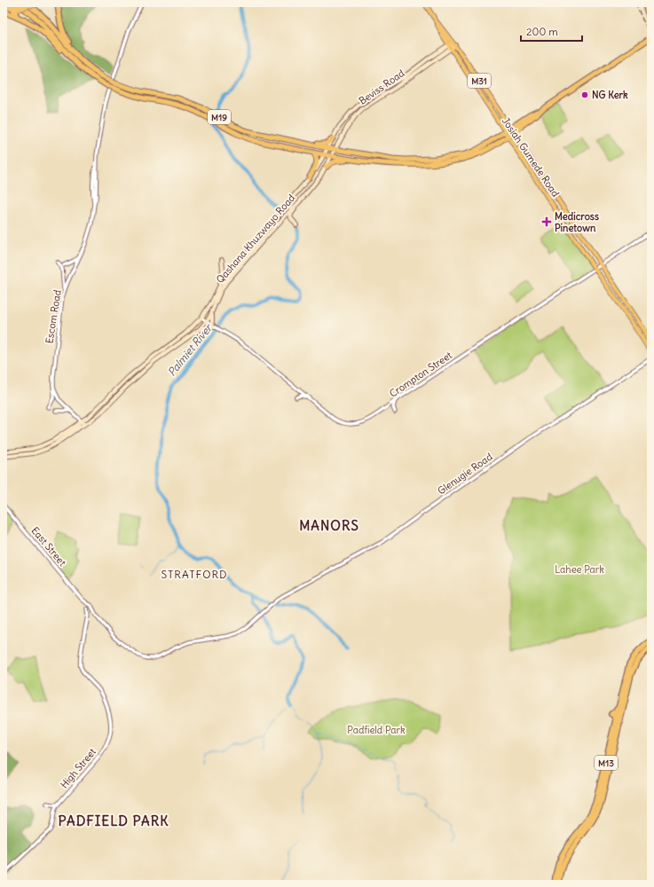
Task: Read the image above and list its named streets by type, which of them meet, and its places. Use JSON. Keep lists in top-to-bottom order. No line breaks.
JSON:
{"streets":{"highway":["M19","M13"],"main road":["M31","Beviss Road","Josiah Gumede Road","Qashana Khuzwayo Road"],"street":["Escom Road","Crompton Street","Glenugie Road","East Street","High Street"]},"crossings":[["Beviss Road","M19"],["Beviss Road","Josiah Gumede Road"],["Beviss Road","Qashana Khuzwayo Road"],["M19","Josiah Gumede Road"],["M19","Qashana Khuzwayo Road"],["Josiah Gumede Road","Crompton Street"],["Qashana Khuzwayo Road","Escom Road"],["Qashana Khuzwayo Road","Crompton Street"],["Glenugie Road","East Street"],["East Street","High Street"]],"districts":["MANORS","STRATFORD","PADFIELD PARK"],"water":["Palmiet River"],"parks":["Lahee Park","Padfield Park"],"places":{"other":["NG Kerk"],"health":["Medicross Pinetown"]},"scale_bar":"200 m"}
